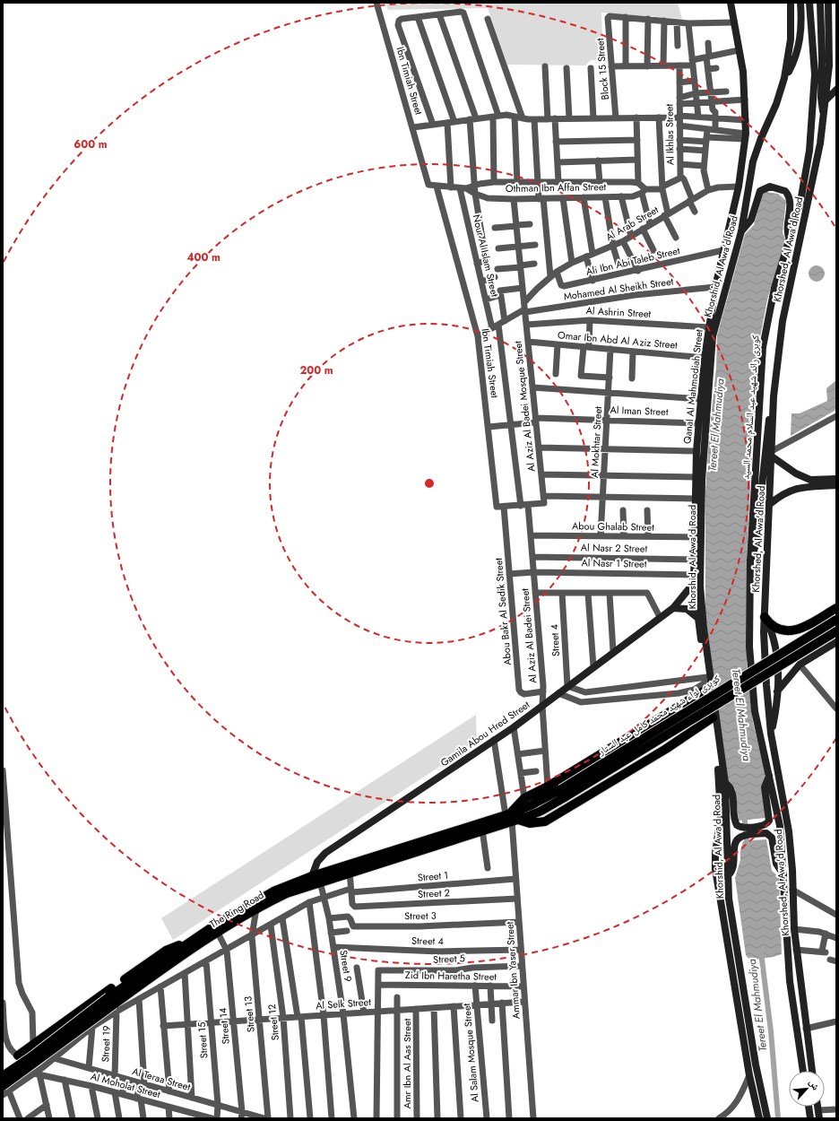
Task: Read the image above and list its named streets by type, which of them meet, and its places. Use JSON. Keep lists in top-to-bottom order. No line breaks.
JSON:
{"streets":{"main road":["Khorshed, Al Awa'd Road","Khorshid, Al Awa'd Road","Qanal Al Mahmodiah Street","كوبرى رائد شهيد عبد السلام محمد السيد","كوبرى لواء شهيد محمد كامل عبد الستار","Gamila Abou Hred Street","The Ring Road"],"street":["Block 15 Street","Ibn Timiah Street","Al Ikhlas Street","Othman Ibn Affan Street","Al Arab Street","Nour Al Islam Street","Ali Ibn Abi Taleb Street","Mohamed Al Sheikh Street","Al Ashrin Street","Omar Ibn Abd Al Aziz Street","Al Aziz Al Badei Mosque Street","Al Iman Street","Al Mokhtar Street","Abou Ghalab Street","Al Nasr 2 Street","Al Nasr 1 Street","Abou Bakr Al Sedik Street","Al Aziz Al Badei Street","Street 4","Street 1","Street 2","Street 3","Street 5","Street 9","Ammar Ibn Yaser Street","Zid Ibn Haretha Street","Al Selk Street","Street 13","Street 12","Street 14","Street 15","Street 19","Al Salam Mosque Street","Amr Ibn Al Aas Street","Al Teraa Street","Al Moholat Street"]},"crossings":[["Ibn Timiah Street","Othman Ibn Affan Street"],["Ibn Timiah Street","Al Iman Street"],["Ibn Timiah Street","Abou Bakr Al Sedik Street"],["Al Ikhlas Street","Al Arab Street"],["Othman Ibn Affan Street","Nour Al Islam Street"],["Othman Ibn Affan Street","Al Aziz Al Badei Mosque Street"],["Al Arab Street","Ali Ibn Abi Taleb Street"],["Al Arab Street","Qanal Al Mahmodiah Street"],["Al Arab Street","Al Aziz Al Badei Mosque Street"],["Khorshed, Al Awa'd Road","كوبرى رائد شهيد عبد السلام محمد السيد"],["Ali Ibn Abi Taleb Street","Qanal Al Mahmodiah Street"],["Mohamed Al Sheikh Street","Qanal Al Mahmodiah Street"],["Mohamed Al Sheikh Street","Al Aziz Al Badei Mosque Street"],["Al Ashrin Street","Qanal Al Mahmodiah Street"],["Al Ashrin Street","Al Aziz Al Badei Mosque Street"],["Omar Ibn Abd Al Aziz Street","Qanal Al Mahmodiah Street"],["Omar Ibn Abd Al Aziz Street","Al Aziz Al Badei Mosque Street"],["Omar Ibn Abd Al Aziz Street","Al Mokhtar Street"],["Qanal Al Mahmodiah Street","Al Iman Street"],["Qanal Al Mahmodiah Street","Abou Ghalab Street"],["Qanal Al Mahmodiah Street","Al Nasr 2 Street"],["Qanal Al Mahmodiah Street","Al Nasr 1 Street"],["Qanal Al Mahmodiah Street","Gamila Abou Hred Street"],["Al Aziz Al Badei Mosque Street","Al Iman Street"],["Al Iman Street","Al Mokhtar Street"],["Al Mokhtar Street","Abou Ghalab Street"],["Abou Ghalab Street","Al Aziz Al Badei Street"],["Al Nasr 2 Street","Al Aziz Al Badei Street"],["Al Nasr 1 Street","Abou Bakr Al Sedik Street"],["Al Nasr 1 Street","Al Aziz Al Badei Street"],["Abou Bakr Al Sedik Street","Al Aziz Al Badei Street"],["Al Aziz Al Badei Street","Gamila Abou Hred Street"],["Street 4","Gamila Abou Hred Street"],["Street 4","Street 9"],["Street 4","Ammar Ibn Yaser Street"],["كوبرى لواء شهيد محمد كامل عبد الستار","The Ring Road"],["كوبرى لواء شهيد محمد كامل عبد الستار","Ammar Ibn Yaser Street"],["Gamila Abou Hred Street","The Ring Road"],["Gamila Abou Hred Street","Ammar Ibn Yaser Street"],["Street 1","Street 2"],["Street 1","The Ring Road"],["Street 1","Street 9"],["Street 1","Ammar Ibn Yaser Street"],["Street 1","Street 13"],["Street 1","Street 12"],["Street 1","Street 14"],["Street 1","Street 15"],["Street 1","Street 19"],["Street 1","Al Teraa Street"],["Street 1","Al Moholat Street"],["Street 2","Ammar Ibn Yaser Street"],["The Ring Road","Street 9"],["The Ring Road","Ammar Ibn Yaser Street"],["The Ring Road","Street 13"],["The Ring Road","Street 14"],["The Ring Road","Street 19"],["Street 3","Street 9"],["Street 3","Ammar Ibn Yaser Street"],["Street 5","Ammar Ibn Yaser Street"],["Street 5","Zid Ibn Haretha Street"],["Street 9","Al Selk Street"],["Ammar Ibn Yaser Street","Zid Ibn Haretha Street"],["Ammar Ibn Yaser Street","Al Selk Street"],["Zid Ibn Haretha Street","Al Salam Mosque Street"],["Al Selk Street","Street 13"],["Al Selk Street","Street 12"],["Al Selk Street","Street 14"],["Al Selk Street","Street 15"],["Al Selk Street","Al Salam Mosque Street"],["Al Selk Street","Amr Ibn Al Aas Street"],["Street 14","Al Teraa Street"],["Street 15","Al Teraa Street"],["Street 19","Al Teraa Street"]],"water":["Tereet El Mahmudiya"],"north":"top right","rings":["600 m","400 m","200 m"]}
